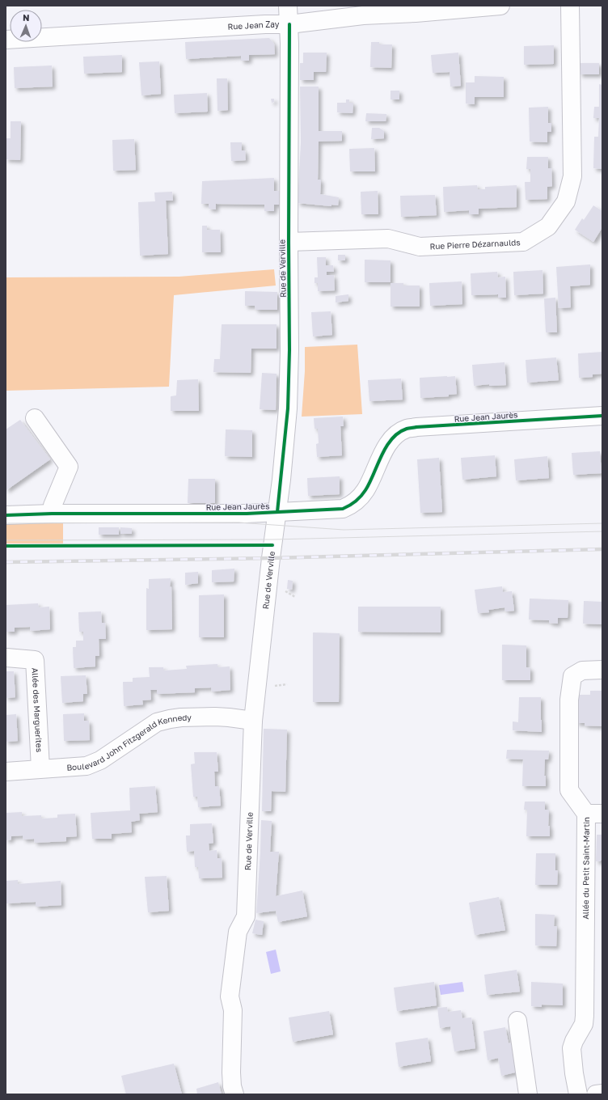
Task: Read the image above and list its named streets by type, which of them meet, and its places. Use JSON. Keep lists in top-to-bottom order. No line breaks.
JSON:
{"streets":{"street":["Rue Jean Zay","Rue Pierre Dézarnaulds","Rue de Verville","Rue Jean Jaurès","Allée des Marguerites","Boulevard John Fitzgerald Kennedy","Allée du Petit Saint-Martin"]},"crossings":[["Rue Jean Zay","Rue de Verville"],["Rue Pierre Dézarnaulds","Rue de Verville"],["Rue de Verville","Rue Jean Jaurès"],["Rue de Verville","Boulevard John Fitzgerald Kennedy"],["Allée des Marguerites","Boulevard John Fitzgerald Kennedy"]],"north":"top"}
